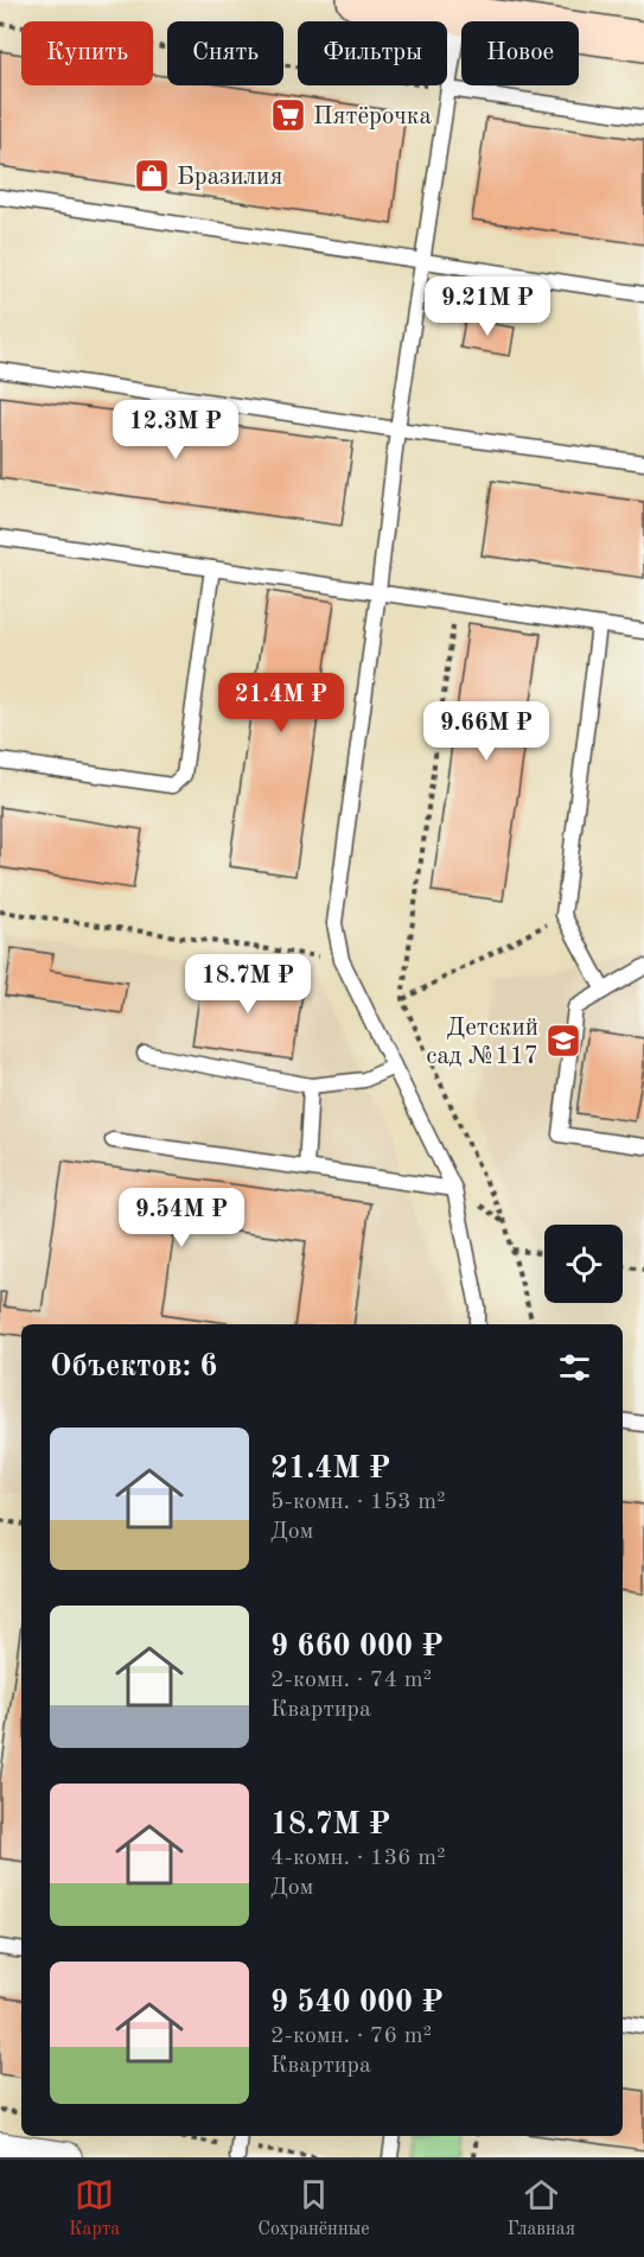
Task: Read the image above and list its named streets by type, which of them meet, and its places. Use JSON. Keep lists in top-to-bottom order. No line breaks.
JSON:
{"places":{"supermarket":["Пятёрочка"],"shop":["Бразилия"],"school or university":["Детский сад №117"]},"page":{"chip":["Купить","Снять","Фильтры","Новое"],"price":["9.21M ₽","12.3M ₽","21.4M ₽","9.66M ₽","18.7M ₽","9.54M ₽"],"heading":"Объектов: 6","list":[{"name":"21.4M ₽","note":"5-комн. · 153 m² · Дом"},{"name":"9 660 000 ₽","note":"2-комн. · 74 m² · Квартира"},{"name":"18.7M ₽","note":"4-комн. · 136 m² · Дом"},{"name":"9 540 000 ₽","note":"2-комн. · 76 m² · Квартира"}],"tabs":["Карта","Сохранённые","Главная"]}}
